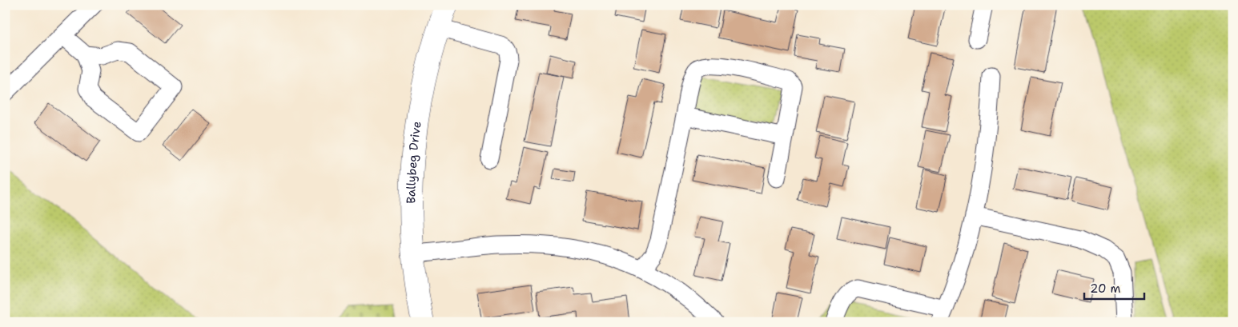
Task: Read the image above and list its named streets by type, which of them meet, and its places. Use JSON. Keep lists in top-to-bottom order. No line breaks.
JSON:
{"streets":{"street":["Ballybeg Drive"]},"scale_bar":"20 m"}
